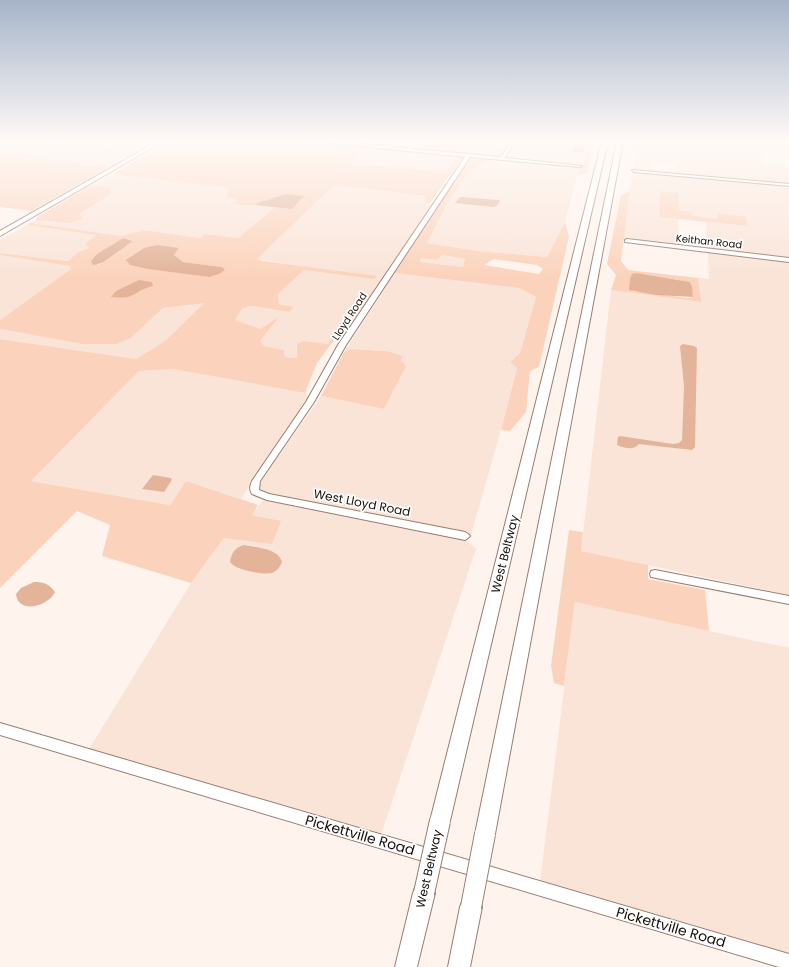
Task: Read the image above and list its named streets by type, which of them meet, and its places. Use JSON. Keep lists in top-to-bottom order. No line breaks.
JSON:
{"streets":{"highway":["West Beltway"],"street":["Keithan Road","Lloyd Road","West Lloyd Road","Pickettville Road"]},"crossings":[["Lloyd Road","West Lloyd Road"]]}
